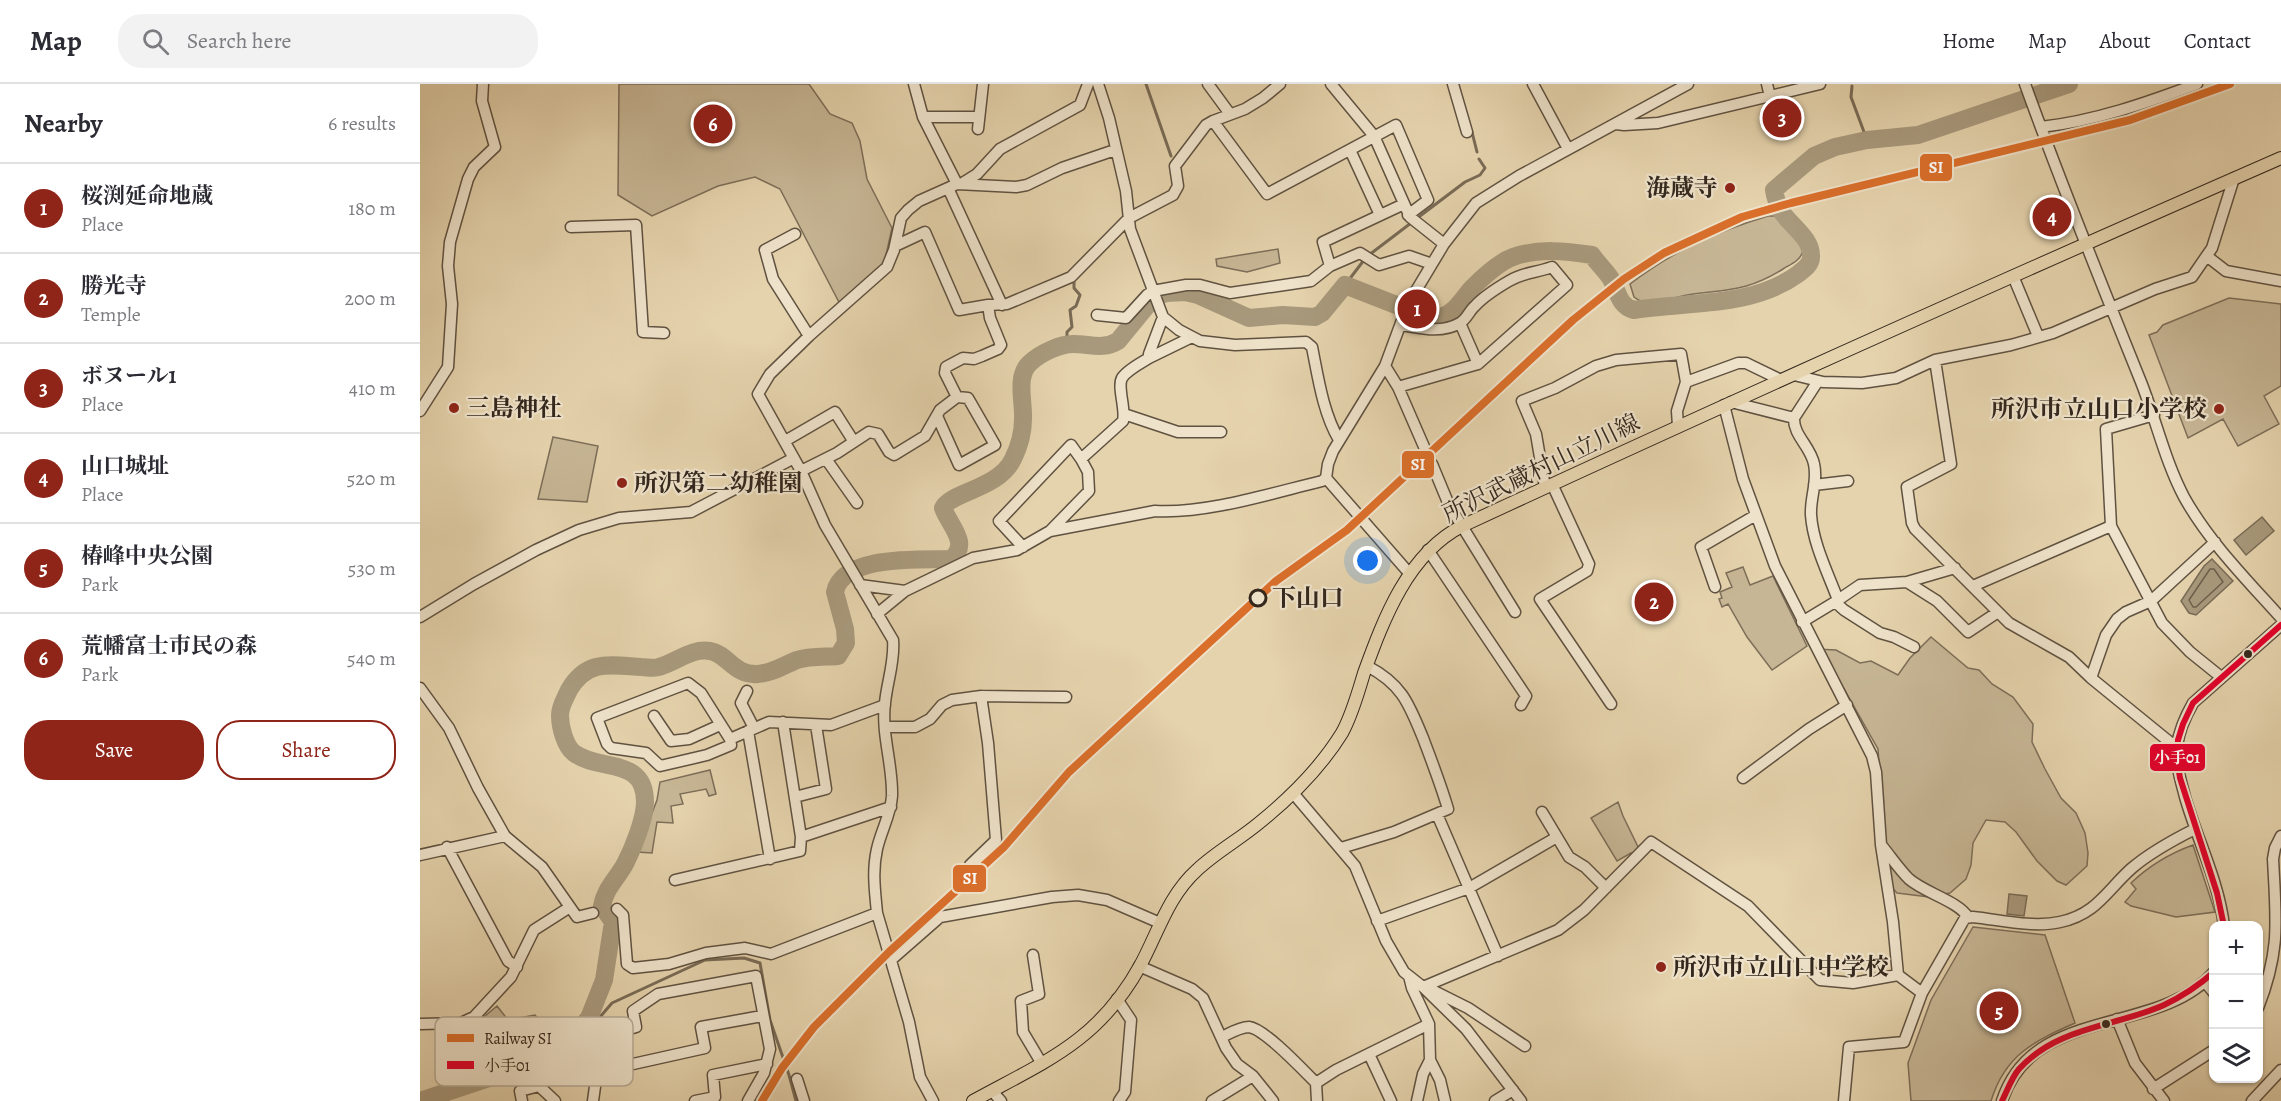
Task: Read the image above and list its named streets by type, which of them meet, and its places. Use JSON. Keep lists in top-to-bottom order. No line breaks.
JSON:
{"streets":{"main road":["所沢武蔵村山立川線"]},"places":["海蔵寺","三島神社","所沢市立山口小学校","所沢第二幼稚園","下山口","所沢市立山口中学校"],"lines":["rail line SI","transit line 小手01"],"legend":["Railway SI","小手01"],"page":{"header":"Map","search":"Search here","nav":["Home","Map","About","Contact"],"heading":["Nearby","6 results"],"pins":["3","6","4","1","2","5"],"list":[{"mark":"1","name":"桜渕延命地蔵","note":"Place","value":"180 m"},{"mark":"2","name":"勝光寺","note":"Temple","value":"200 m"},{"mark":"3","name":"ボヌール1","note":"Place","value":"410 m"},{"mark":"4","name":"山口城址","note":"Place","value":"520 m"},{"mark":"5","name":"椿峰中央公園","note":"Park","value":"530 m"},{"mark":"6","name":"荒幡富士市民の森","note":"Park","value":"540 m"}],"buttons":["Save","Share"],"map_buttons":["+","−"]}}
